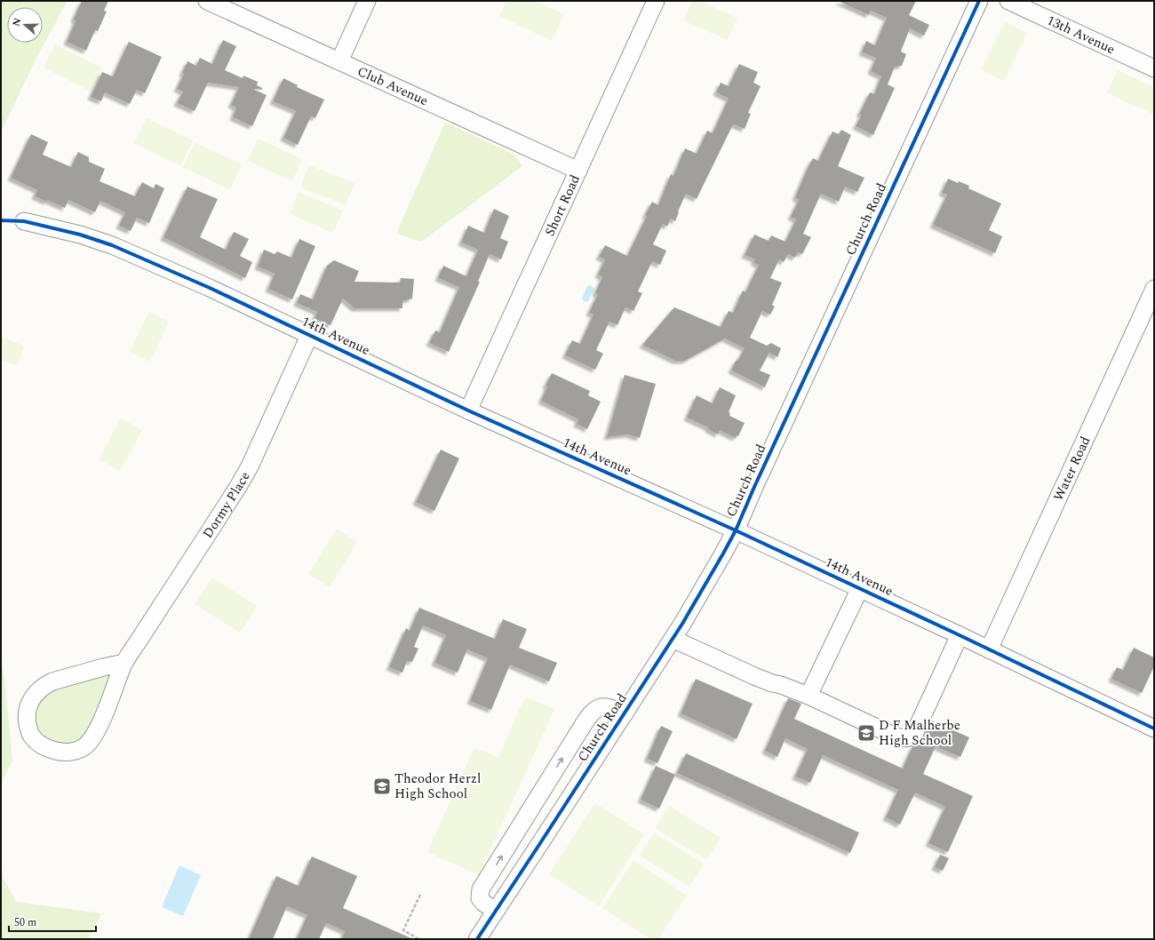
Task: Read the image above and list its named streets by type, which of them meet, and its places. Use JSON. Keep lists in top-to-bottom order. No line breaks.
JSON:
{"streets":{"street":["13th Avenue","Club Avenue","Short Road","Church Road","14th Avenue","Water Road","Dormy Place"]},"crossings":[["Club Avenue","Short Road"],["Short Road","14th Avenue"],["Church Road","14th Avenue"],["14th Avenue","Water Road"],["14th Avenue","Dormy Place"]],"places":{"school or university":["D F Malherbe High School","Theodor Herzl High School"]},"scale_bar":"50 m","north":"left"}
